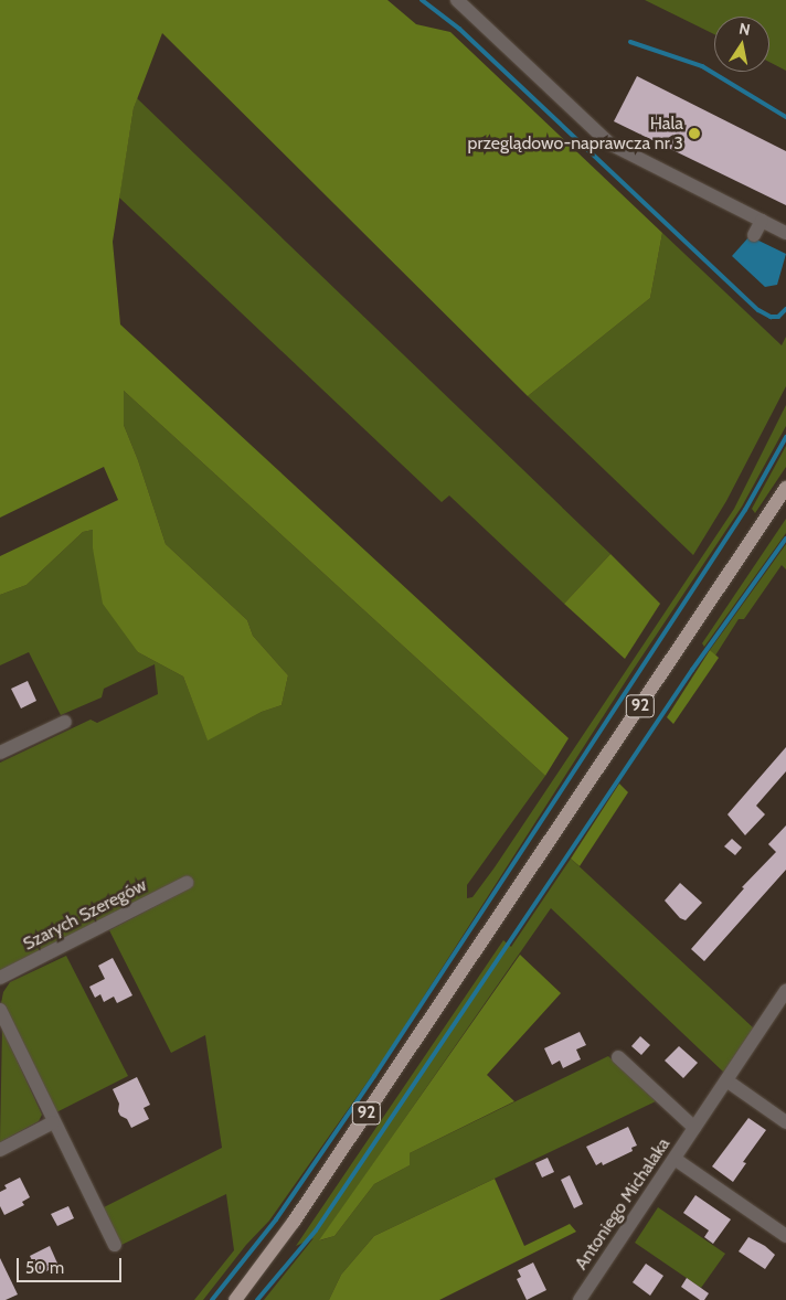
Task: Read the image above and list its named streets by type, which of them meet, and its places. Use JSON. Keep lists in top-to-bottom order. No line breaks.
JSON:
{"streets":{"main road":["92"],"street":["Szarych Szeregów","Antoniego Michalaka"]},"places":["Hala przeglądowo-naprawcza nr 3"],"scale_bar":"50 m","north":"top"}
